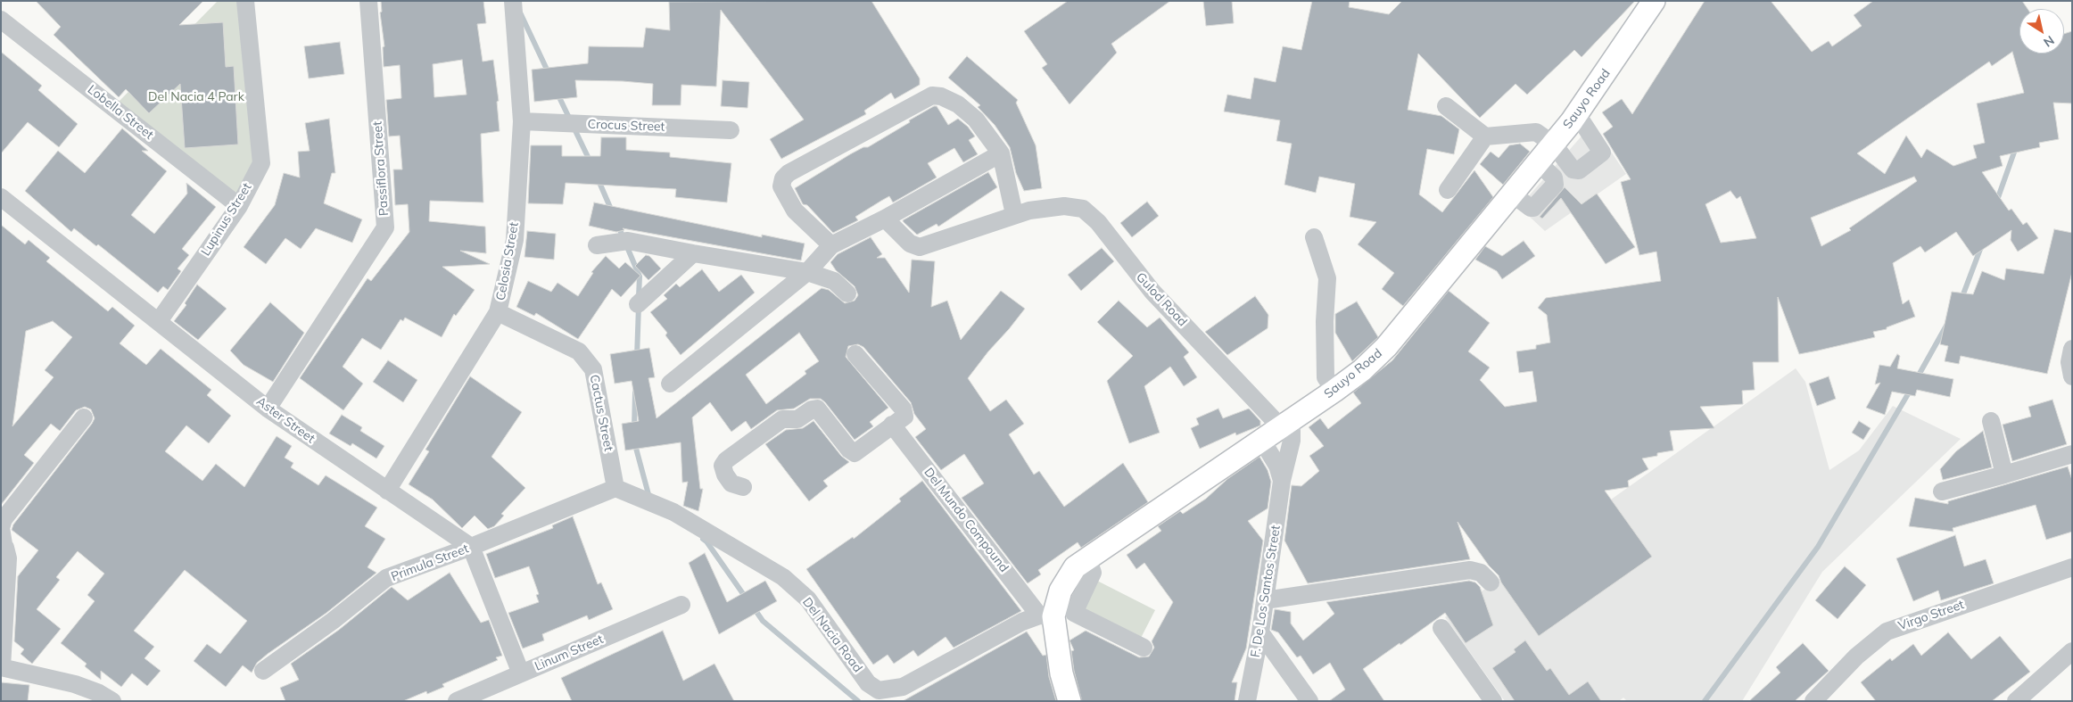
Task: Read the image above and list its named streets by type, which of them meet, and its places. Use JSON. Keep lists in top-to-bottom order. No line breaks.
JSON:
{"streets":{"main road":["Sauyo Road"],"street":["Lobella Street","Crocus Street","Passiflora Street","Lupinus Street","Celosia Street","Gulod Road","Cactus Street","Aster Street","Del Mundo Compound","Primula Street","F. De Los Santos Street","Virgo Street","Del Nacia Road","Linum Street"]},"crossings":[["Sauyo Road","Gulod Road"],["Sauyo Road","Del Mundo Compound"],["Sauyo Road","F. De Los Santos Street"],["Sauyo Road","Del Nacia Road"],["Lobella Street","Lupinus Street"],["Crocus Street","Celosia Street"],["Passiflora Street","Aster Street"],["Lupinus Street","Aster Street"],["Celosia Street","Cactus Street"],["Celosia Street","Aster Street"],["Gulod Road","F. De Los Santos Street"],["Cactus Street","Primula Street"],["Cactus Street","Del Nacia Road"],["Aster Street","Primula Street"],["Del Mundo Compound","Del Nacia Road"],["Primula Street","Del Nacia Road"]],"parks":["Del Nacia 4 Park"],"north":"bottom right"}
